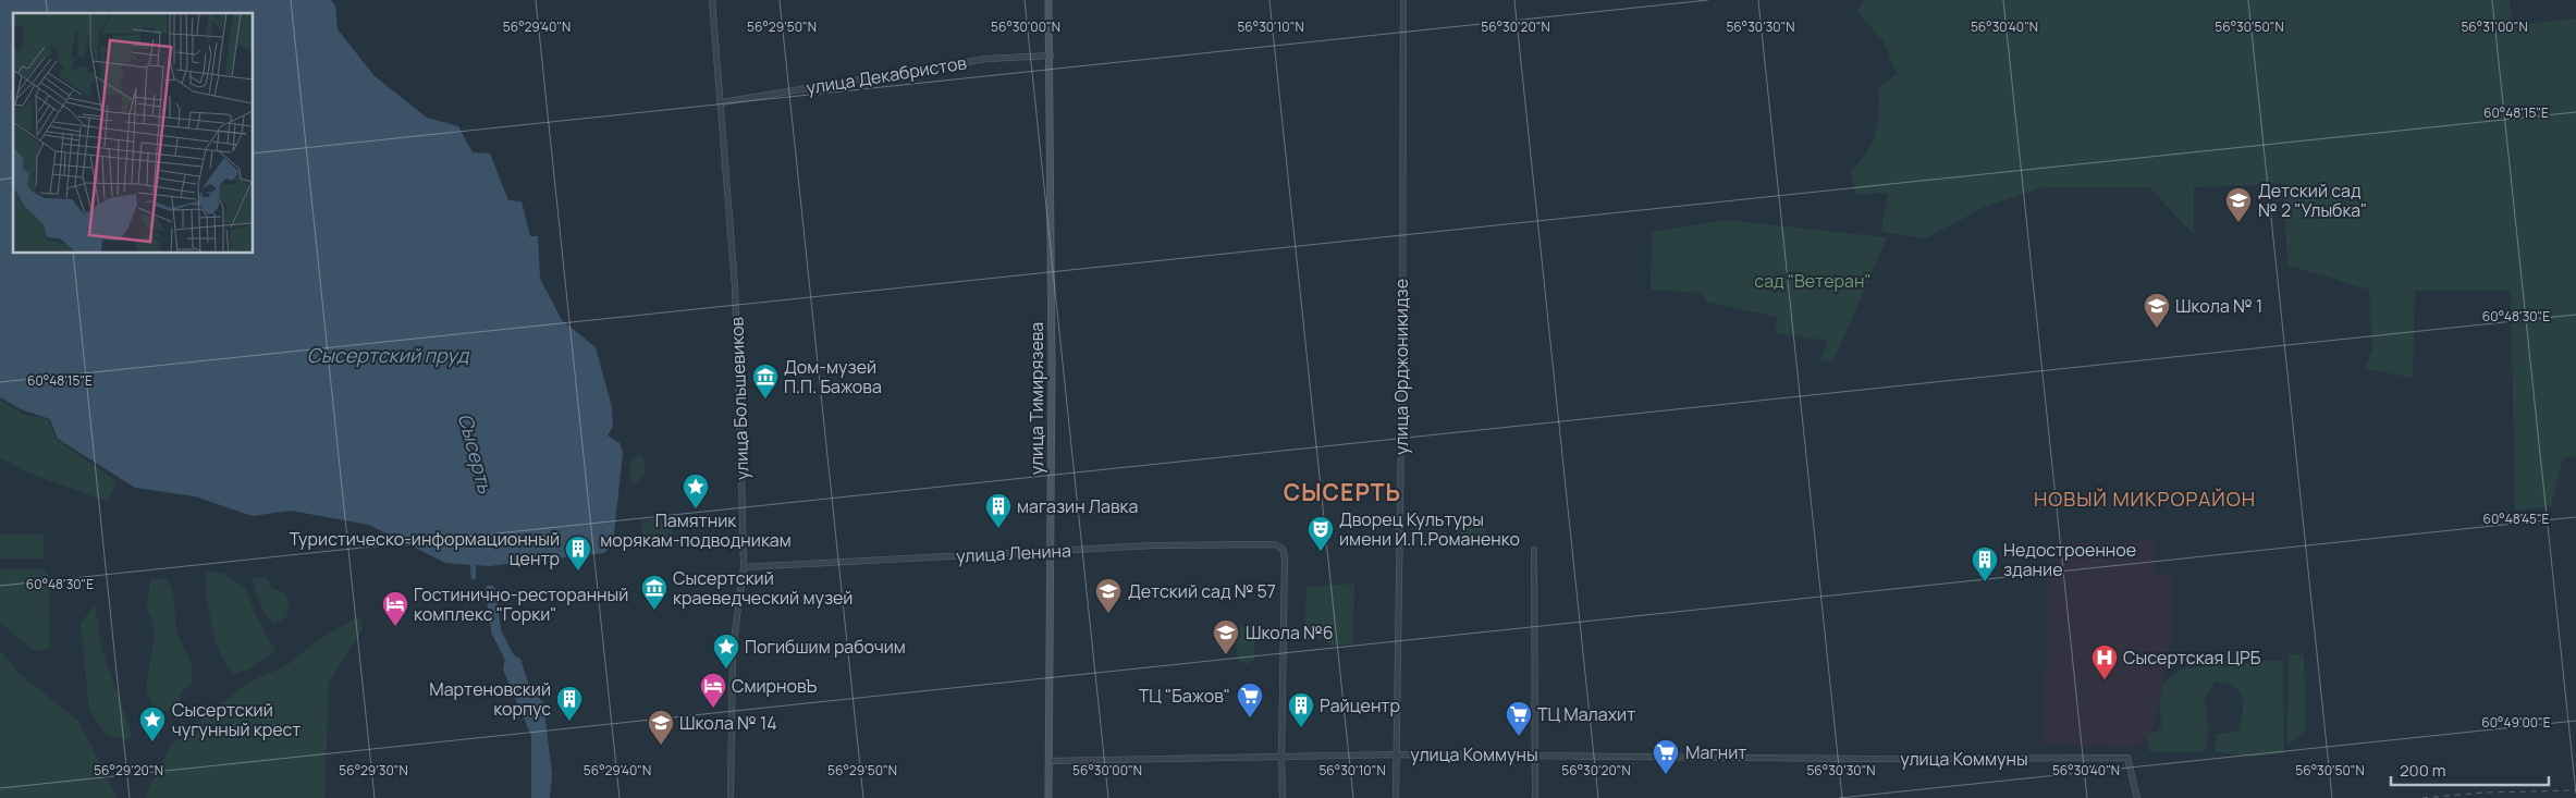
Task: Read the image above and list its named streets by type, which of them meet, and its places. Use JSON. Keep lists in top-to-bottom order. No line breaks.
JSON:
{"streets":{"main road":["улица Тимирязева"],"street":["улица Декабристов","улица Орджоникидзе","улица Большевиков","улица Ленина","улица Коммуны"]},"crossings":[["улица Декабристов","улица Большевиков"],["улица Декабристов","улица Тимирязева"],["улица Орджоникидзе","улица Коммуны"],["улица Большевиков","улица Ленина"],["улица Тимирязева","улица Ленина"],["улица Тимирязева","улица Коммуны"],["улица Ленина","улица Коммуны"]],"districts":["СЫСЕРТЬ","НОВЫЙ МИКРОРАЙОН"],"water":["Сысертский пруд","Сысерть"],"parks":["сад \"Ветеран\""],"places":{"school or university":["Детский сад № 2 \"Улыбка\"","Школа № 1","Детский сад № 57","Школа №6","Школа № 14"],"museum":["Дом-музей П.П. Бажова","Сысертский краеведческий музей"],"place":["Памятник морякам-подводникам","Погибшим рабочим","Сысертский чугунный крест"],"building":["магазин Лавка","Туристическо-информационный центр","Недостроенное здание","Мартеновский корпус","Райцентр"],"theatre":["Дворец Культуры имени И.П.Романенко"],"hotel":["Гостинично-ресторанный комплекс \"Горки\"","СмирновЪ"],"hospital":["Сысертская ЦРБ"],"supermarket":["ТЦ \"Бажов\"","ТЦ Малахит","Магнит"]},"scale_bar":"200 m","coordinates":["56°29'40\"N","56°29'50\"N","56°30'00\"N","56°30'10\"N","56°30'20\"N","56°30'30\"N","56°30'40\"N","56°30'50\"N","56°31'00\"N","60°48'15\"E","60°48'30\"E","60°48'45\"E","60°49'00\"E","56°29'20\"N","56°29'30\"N"]}
